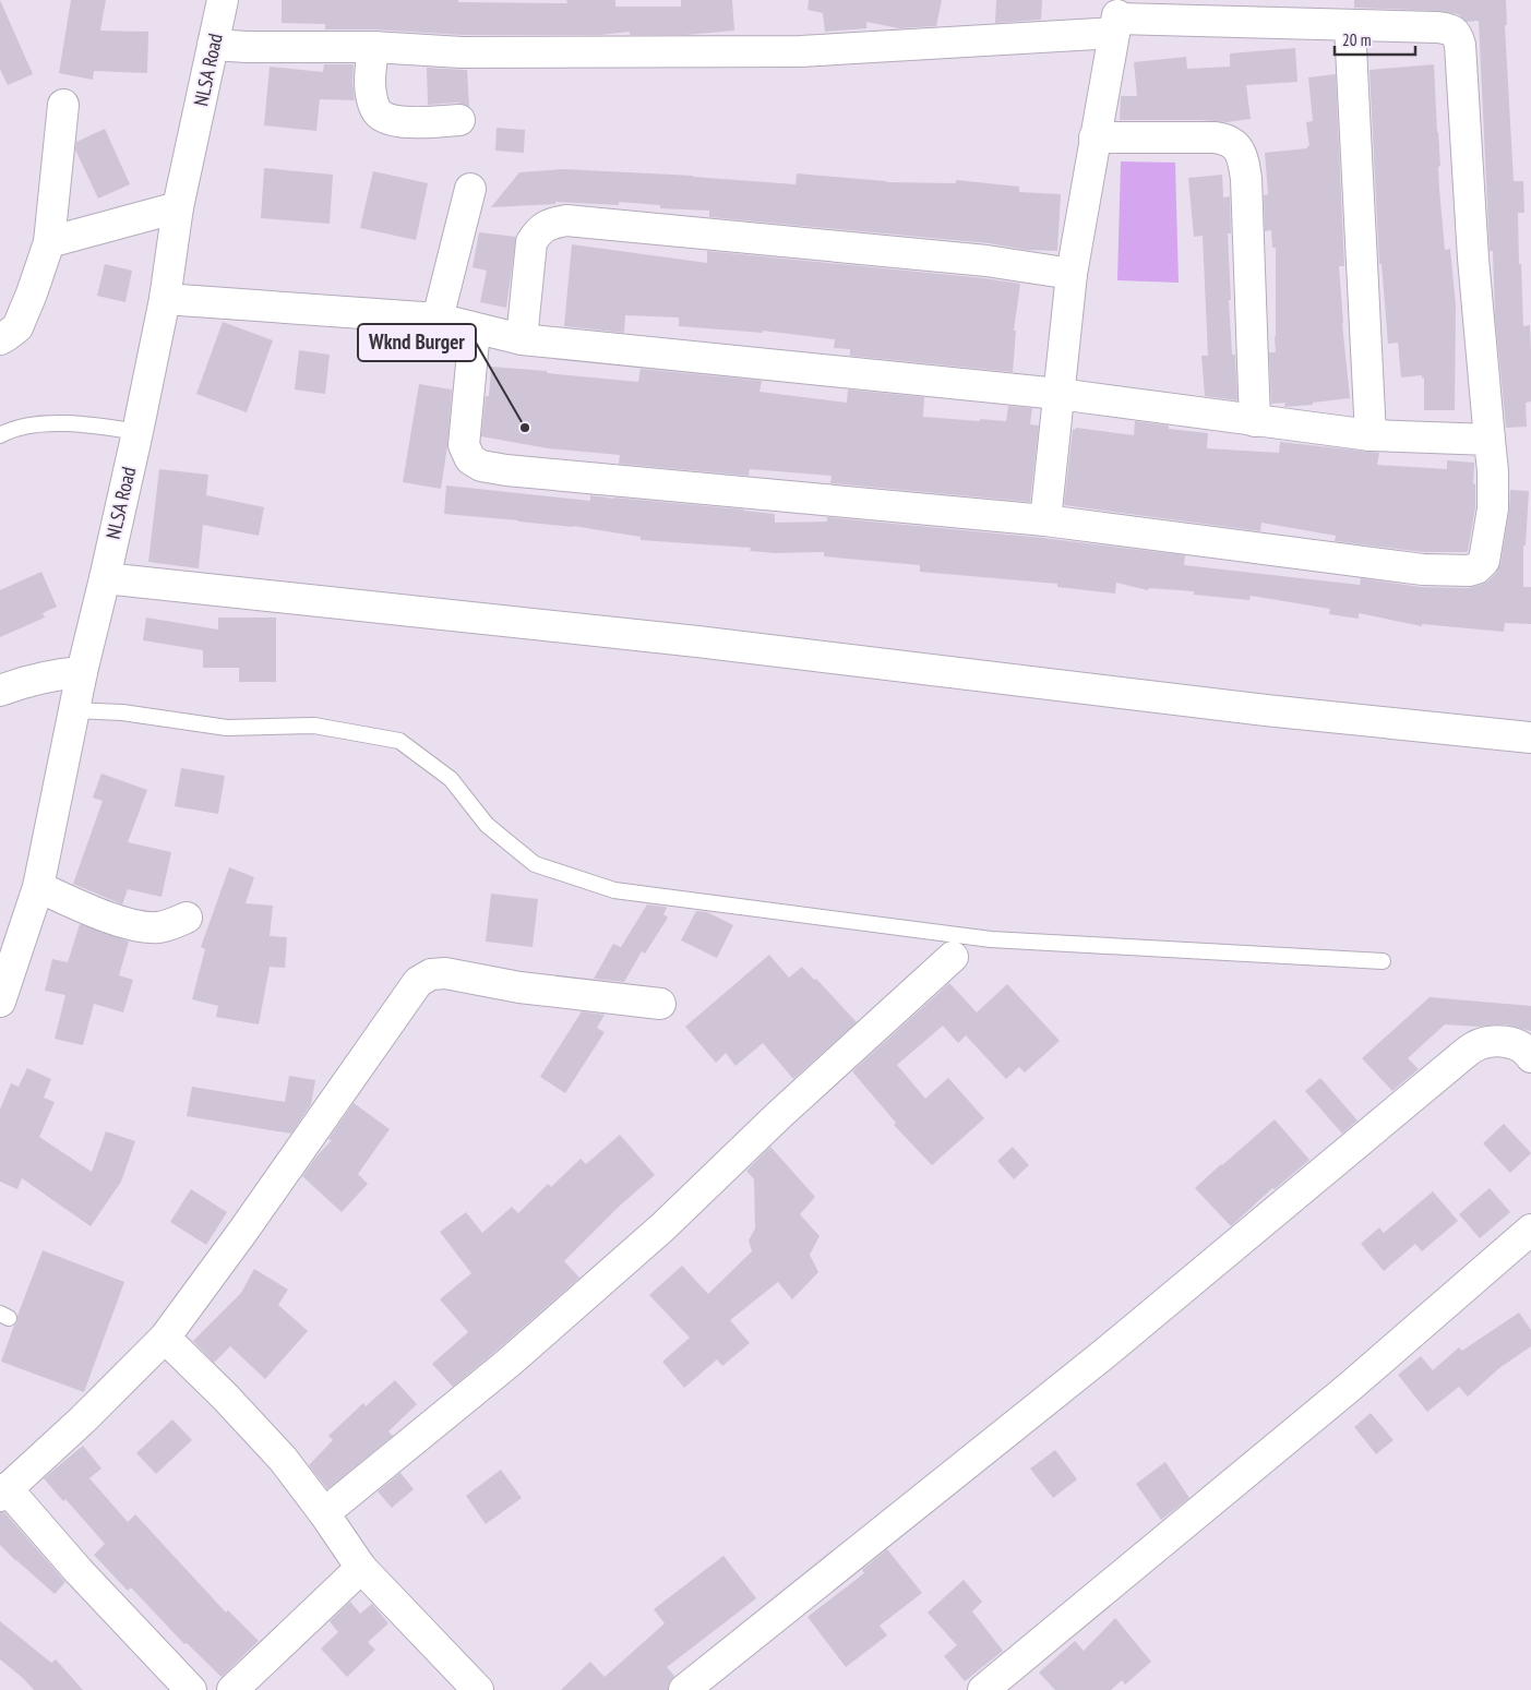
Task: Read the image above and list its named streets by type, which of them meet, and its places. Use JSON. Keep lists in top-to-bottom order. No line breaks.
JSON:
{"streets":{"street":["NLSA Road"]},"places":["Wknd Burger"],"scale_bar":"20 m"}
